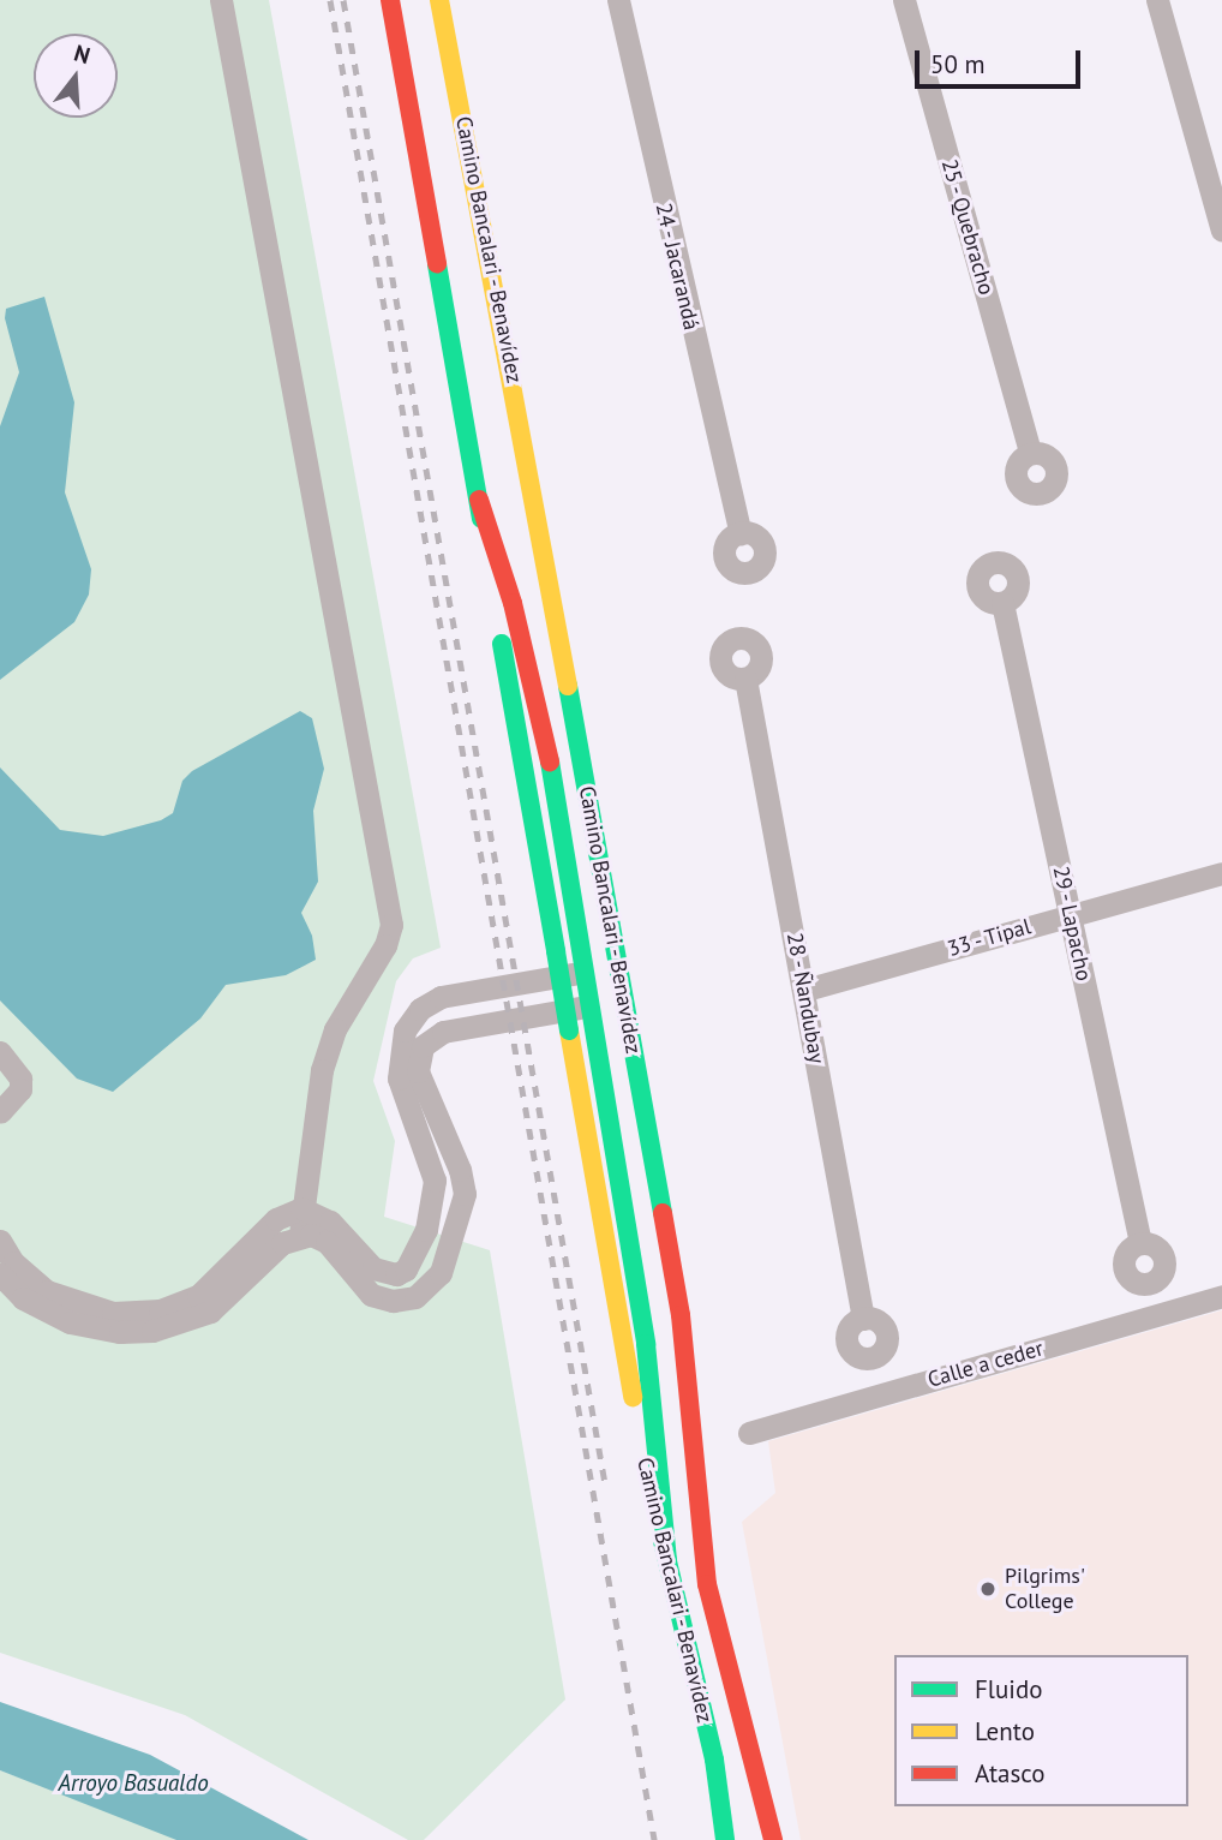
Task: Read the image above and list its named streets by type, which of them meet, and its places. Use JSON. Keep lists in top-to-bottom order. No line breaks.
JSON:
{"streets":{"main road":["Camino Bancalari - Benavídez"],"street":["25 - Quebracho","24 - Jacarandá","29 - Lapacho","33 - Tipal","28 - Ñandubay","Calle a ceder"]},"crossings":[["29 - Lapacho","33 - Tipal"],["33 - Tipal","28 - Ñandubay"]],"water":["Arroyo Basualdo"],"places":["Pilgrims' College"],"legend":["Fluido","Lento","Atasco"],"scale_bar":"50 m","north":"top"}
